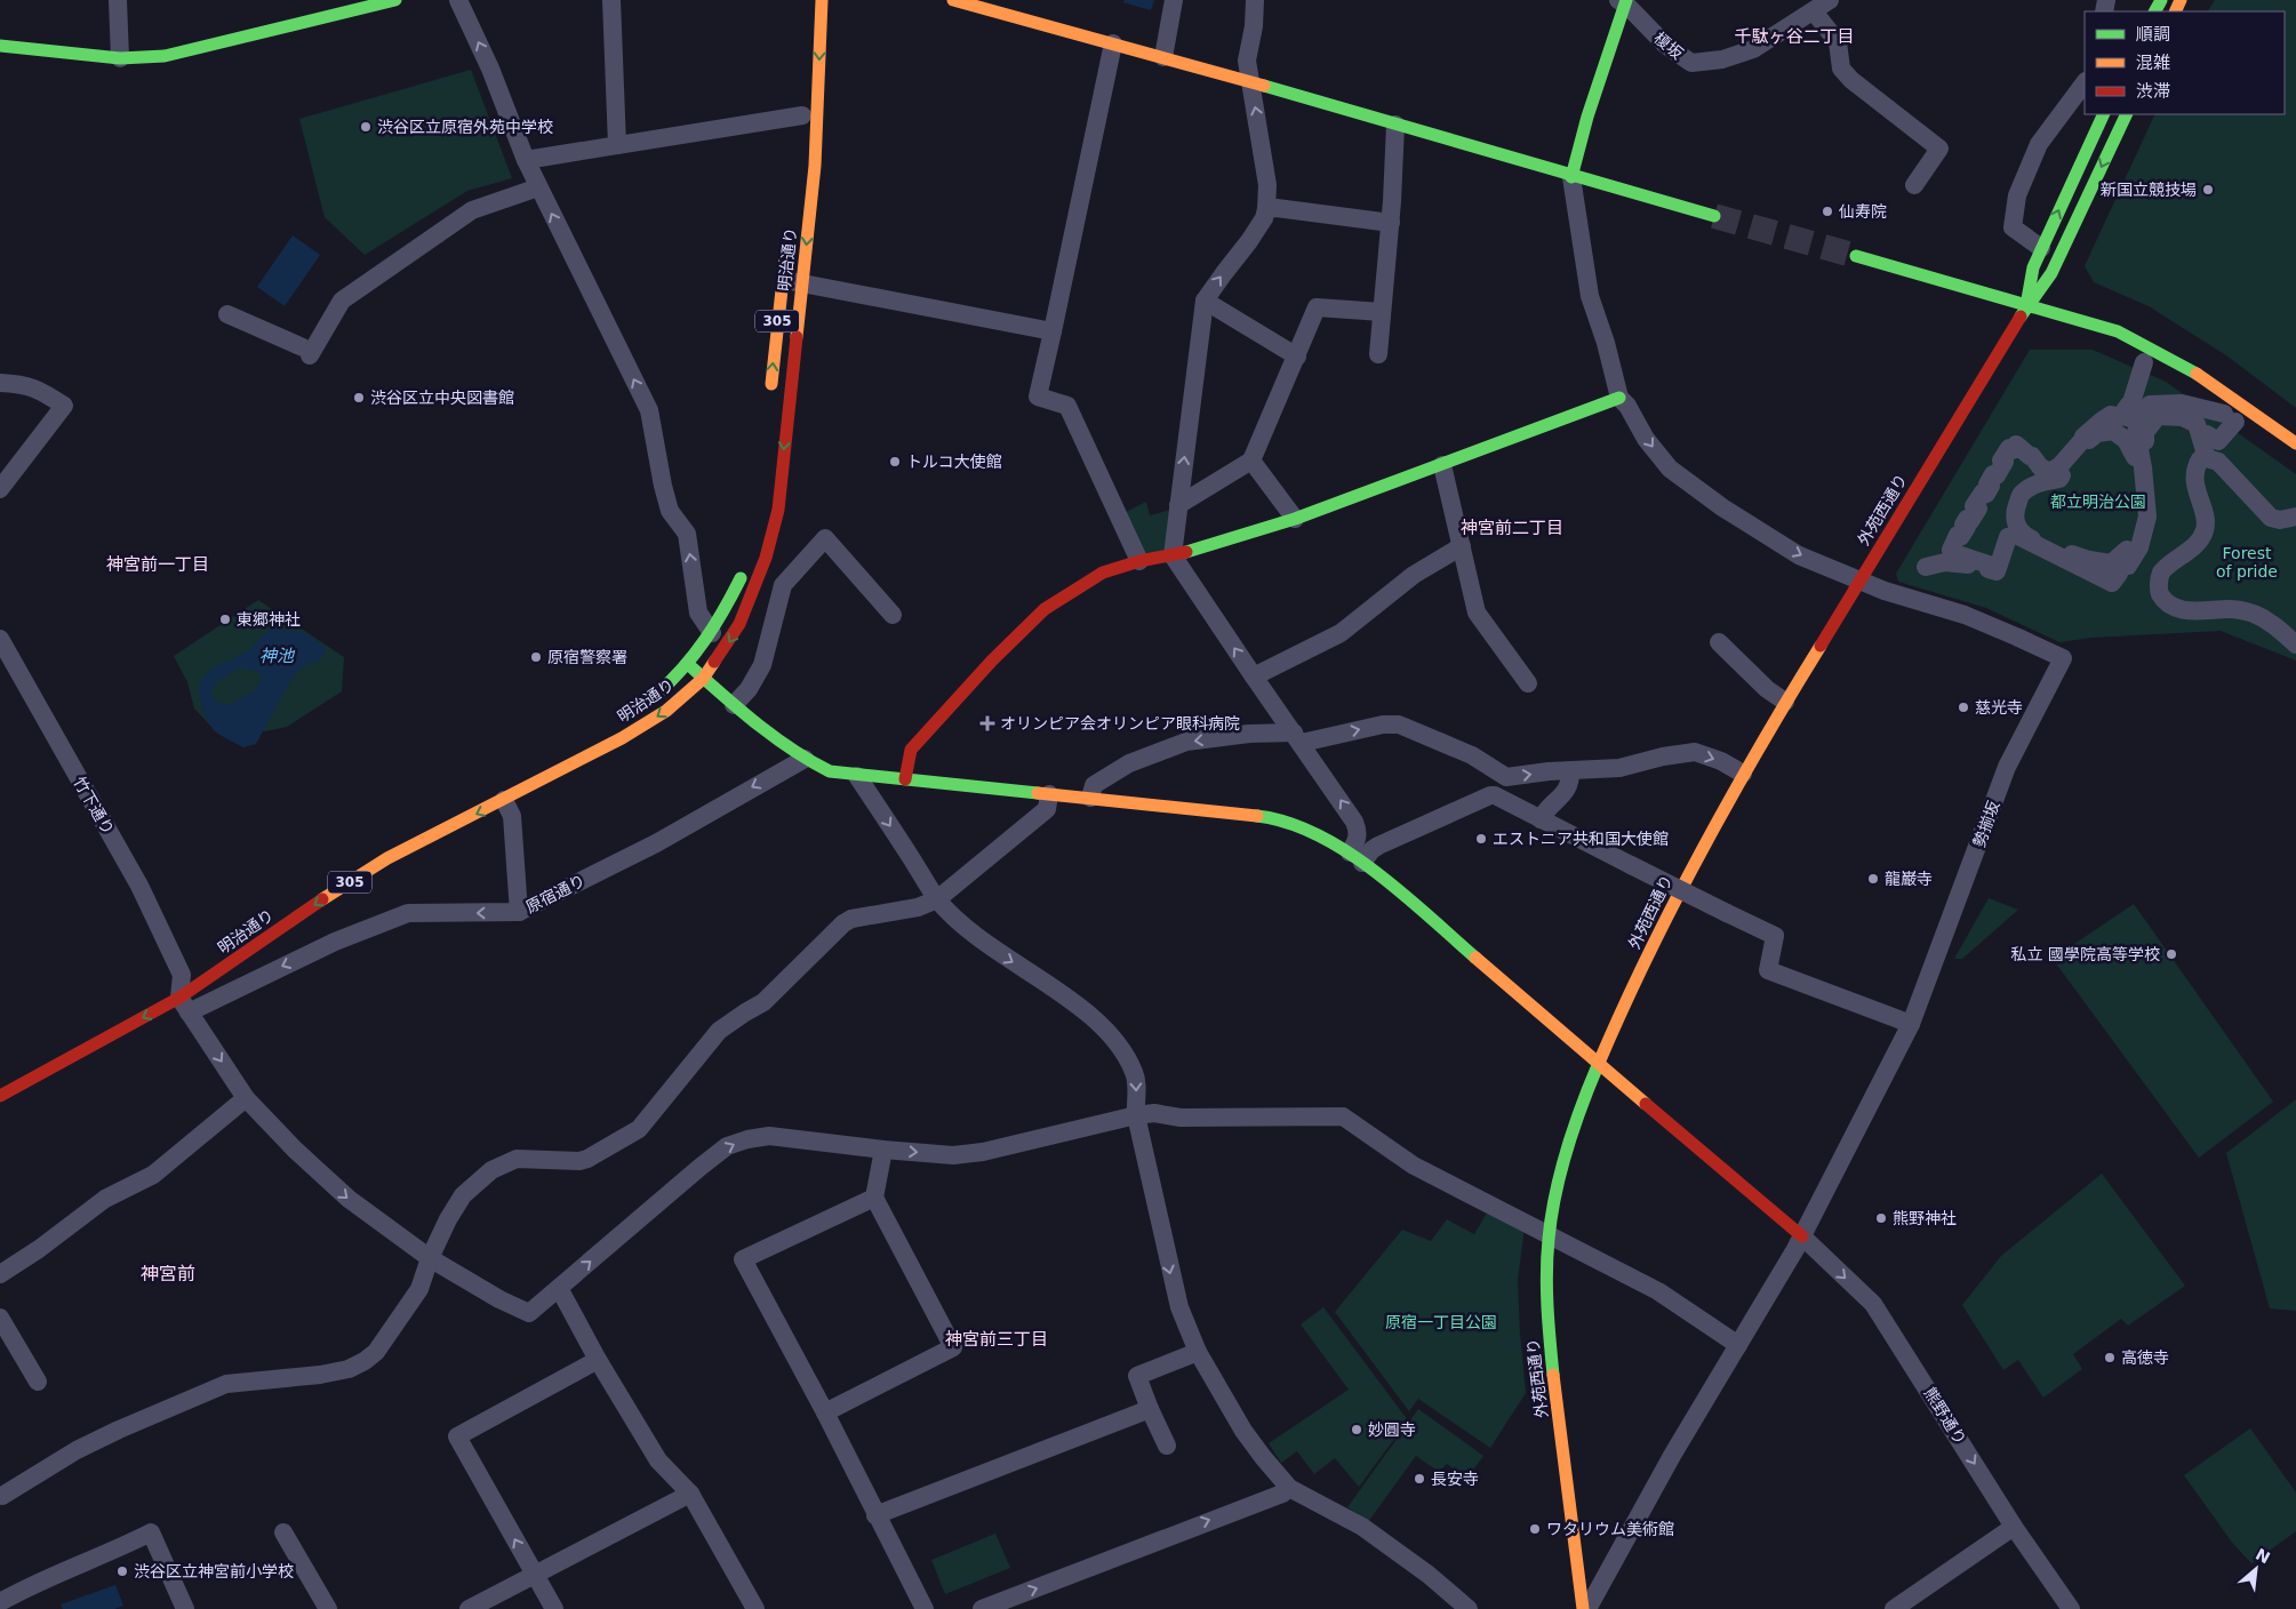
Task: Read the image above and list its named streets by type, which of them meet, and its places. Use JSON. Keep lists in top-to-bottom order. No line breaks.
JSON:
{"streets":{"street":["榎坂","明治通り","305","外苑西通り","竹下通り","勢揃坂","原宿通り","熊野通り"]},"crossings":[["明治通り","原宿通り"],["外苑西通り","勢揃坂"],["勢揃坂","熊野通り"]],"one_way":["原宿通り","熊野通り"],"districts":["千駄ヶ谷二丁目","神宮前二丁目","神宮前一丁目","神宮前","神宮前三丁目"],"water":["神池"],"parks":["都立明治公園","Forest of pride","原宿一丁目公園"],"places":{"other":["渋谷区立原宿外苑中学校","新国立競技場","仙寿院","渋谷区立中央図書館","トルコ大使館","東郷神社","原宿警察署","慈光寺","エストニア共和国大使館","龍巌寺","私立 國學院高等学校","熊野神社","高徳寺","妙圓寺","長安寺","ワタリウム美術館","渋谷区立神宮前小学校"],"health":["オリンピア会オリンピア眼科病院"]},"legend":["順調","混雑","渋滞"],"north":"top right"}
